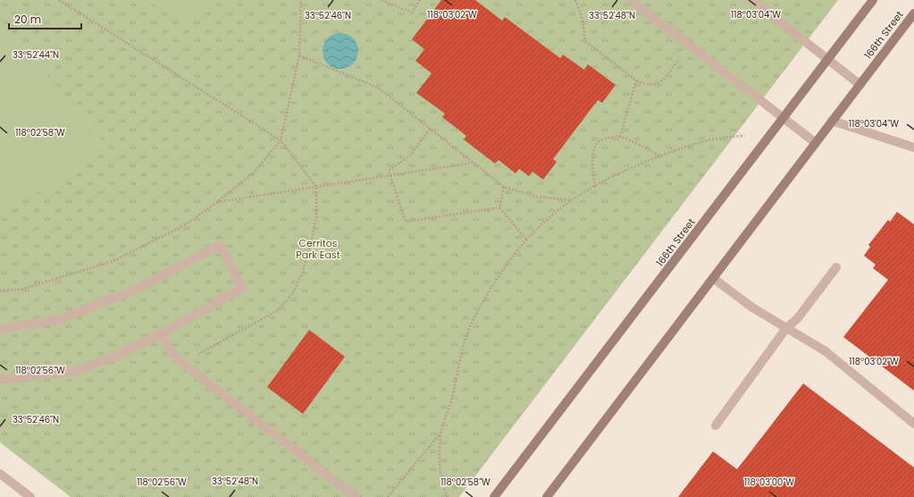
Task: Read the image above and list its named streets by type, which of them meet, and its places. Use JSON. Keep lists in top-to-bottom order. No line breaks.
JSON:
{"streets":{"street":["166th Street"]},"parks":["Cerritos Park East"],"scale_bar":"20 m","coordinates":["118°03'02\"W","118°03'04\"W","33°52'46\"N","33°52'48\"N","33°52'44\"N","118°02'58\"W","118°02'56\"W","118°03'00\"W"]}
